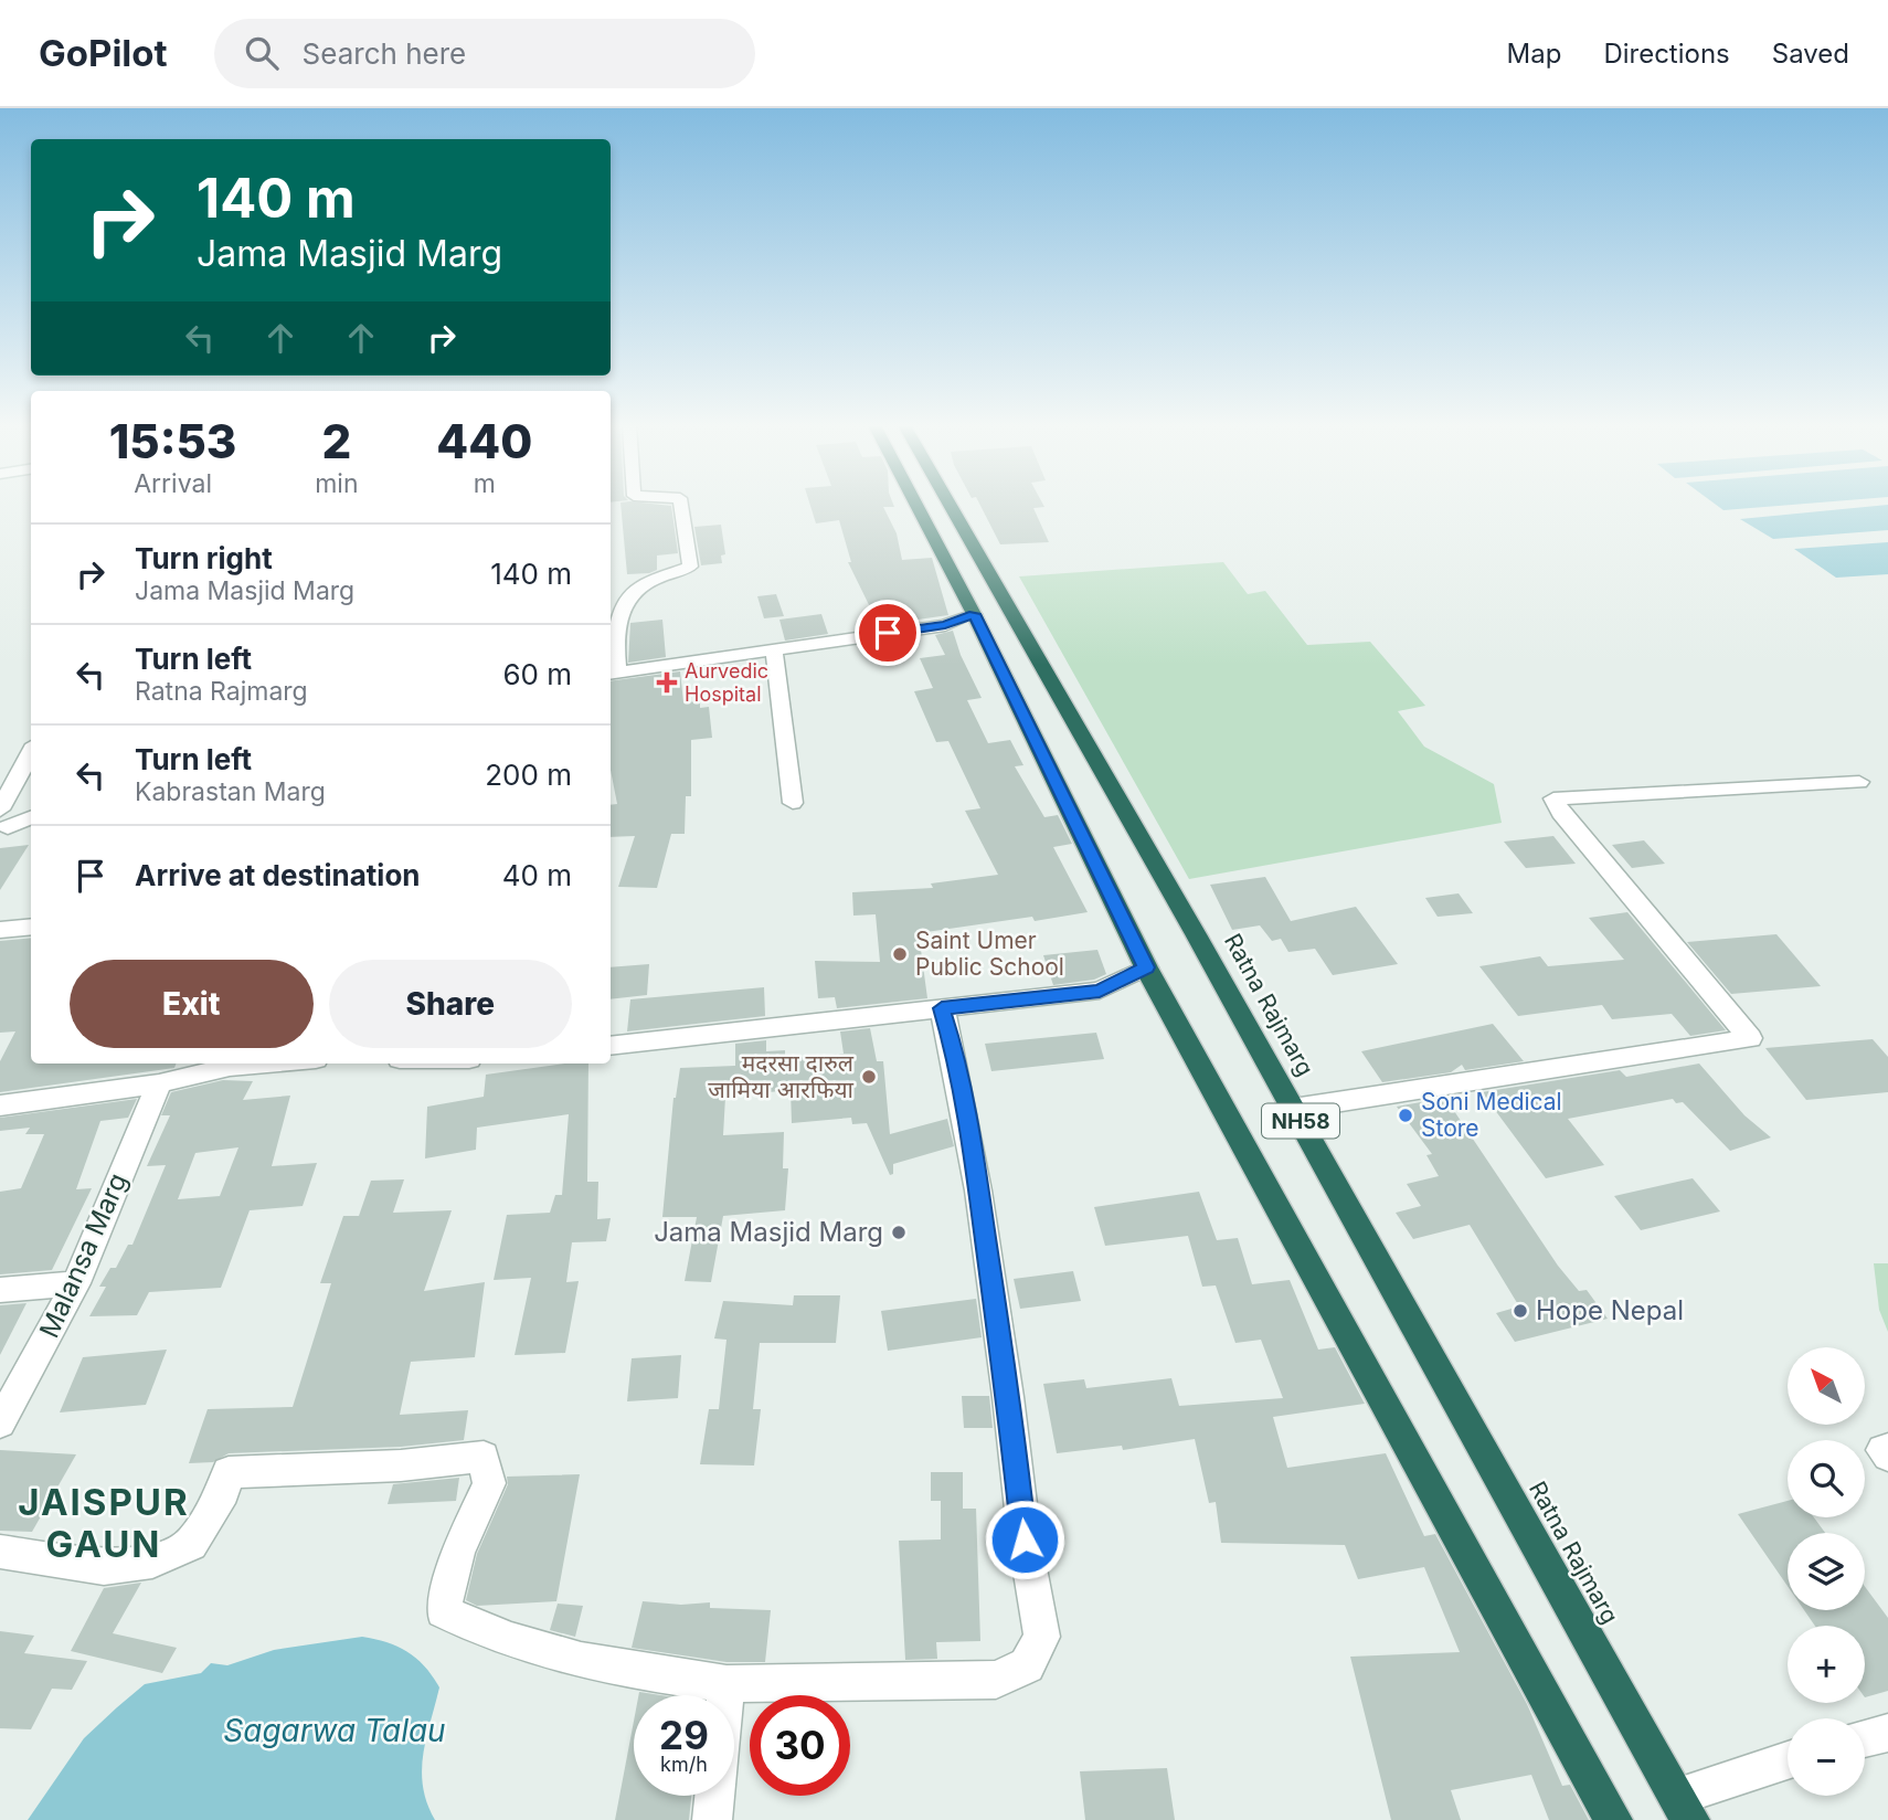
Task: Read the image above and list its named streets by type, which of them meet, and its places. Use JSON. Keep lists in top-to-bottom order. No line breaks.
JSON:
{"streets":{"highway":["Ratna Rajmarg","NH58"],"street":["Malansa Marg"]},"districts":["JAISPUR GAUN"],"water":["Sagarwa Talau"],"places":{"health":["Aurvedic Hospital"],"other":["Saint Umer Public School","मदरसा दारुल जामिया आरफिया","Soni Medical Store","Jama Masjid Marg","Hope Nepal"]},"north":"top left","page":{"header":"GoPilot","search":"Search here","nav":["Map","Directions","Saved"],"turn":["140 m","Jama Masjid Marg"],"eta":["15:53","Arrival","2","min","440","m"],"list":[{"name":"Turn right","note":"Jama Masjid Marg","value":"140 m"},{"name":"Turn left","note":"Ratna Rajmarg","value":"60 m"},{"name":"Turn left","note":"Kabrastan Marg","value":"200 m"},{"name":"Arrive at destination","value":"40 m"}],"buttons":["Exit","Share"],"map_buttons":["+","−"],"speed":"29 km/h","limit":"30"}}
